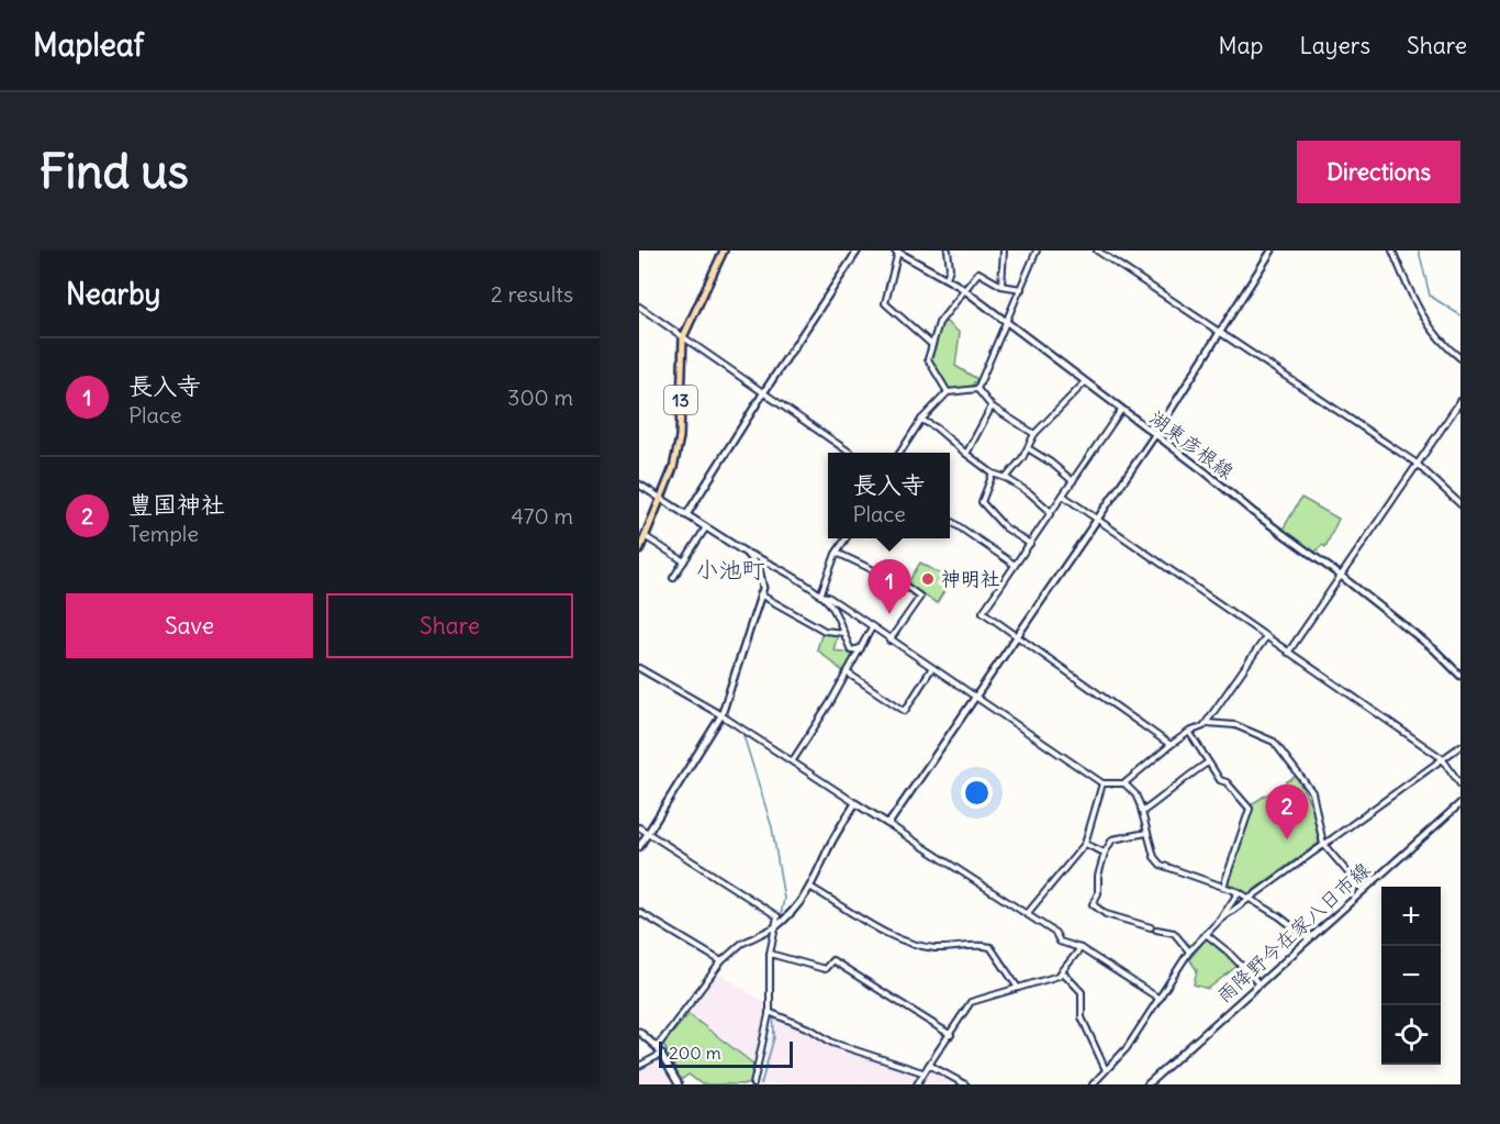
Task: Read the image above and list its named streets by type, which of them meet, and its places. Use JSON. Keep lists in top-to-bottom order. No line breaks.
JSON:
{"streets":{"main road":["13"],"street":["湖東彦根線","雨降野今在家八日市線"]},"districts":["小池町"],"places":["神明社"],"scale_bar":"200 m","page":{"header":"Mapleaf","nav":["Map","Layers","Share"],"buttons":["Directions",["Save","Share"]],"title":"Find us","heading":["Nearby","2 results"],"list":[{"mark":"1","name":"長入寺","note":"Place","value":"300 m"},{"mark":"2","name":"豊国神社","note":"Temple","value":"470 m"}],"popup":["長入寺","Place"],"pins":["1","2"],"map_buttons":["+","−"],"scale":"200 m"}}
